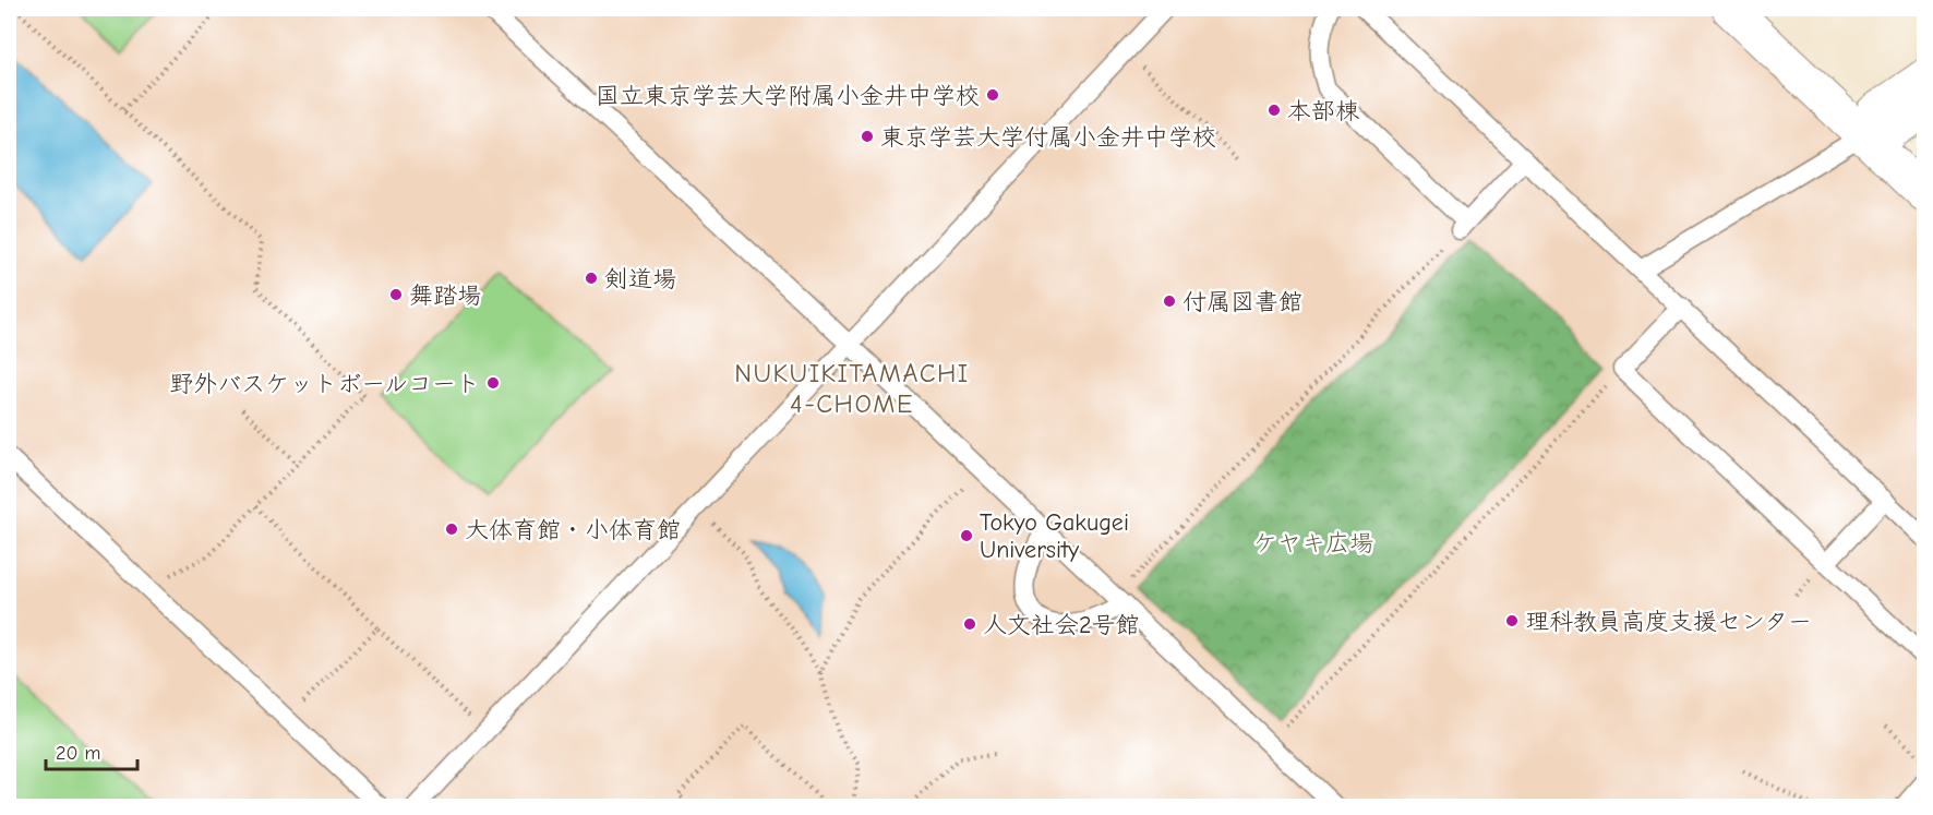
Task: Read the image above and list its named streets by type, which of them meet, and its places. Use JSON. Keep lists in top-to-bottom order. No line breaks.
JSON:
{"districts":["NUKUIKITAMACHI 4-CHOME"],"parks":["ケヤキ広場"],"places":["国立東京学芸大学附属小金井中学校","本部棟","東京学芸大学付属小金井中学校","剣道場","舞踏場","付属図書館","野外バスケットボールコート","大体育館・小体育館","Tokyo Gakugei University","理科教員高度支援センター","人文社会2号館"],"scale_bar":"20 m"}
